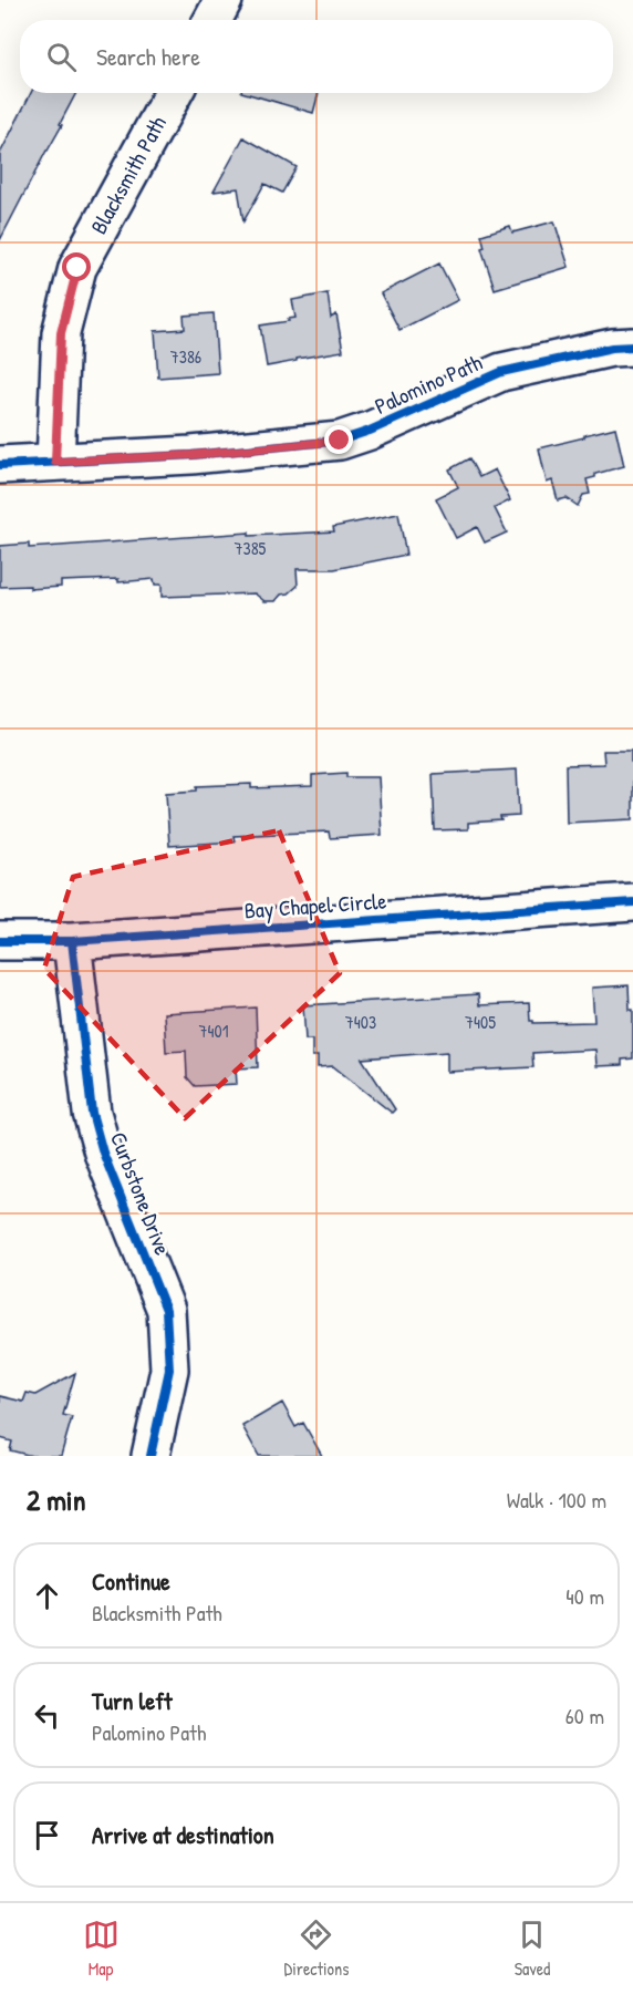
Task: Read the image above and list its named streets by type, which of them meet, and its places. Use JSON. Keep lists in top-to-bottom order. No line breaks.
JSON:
{"streets":{"street":["Blacksmith Path","Palomino Path","Bay Chapel Circle","Curbstone Drive"]},"crossings":[["Blacksmith Path","Palomino Path"],["Bay Chapel Circle","Curbstone Drive"]],"house_numbers":["7386","7385","7403","7405","7401"],"page":{"search":"Search here","heading":["2 min","Walk · 100 m"],"list":[["Continue","Blacksmith Path","40 m"],["Turn left","Palomino Path","60 m"],"Arrive at destination"],"nav":["Map","Directions","Saved"]}}
